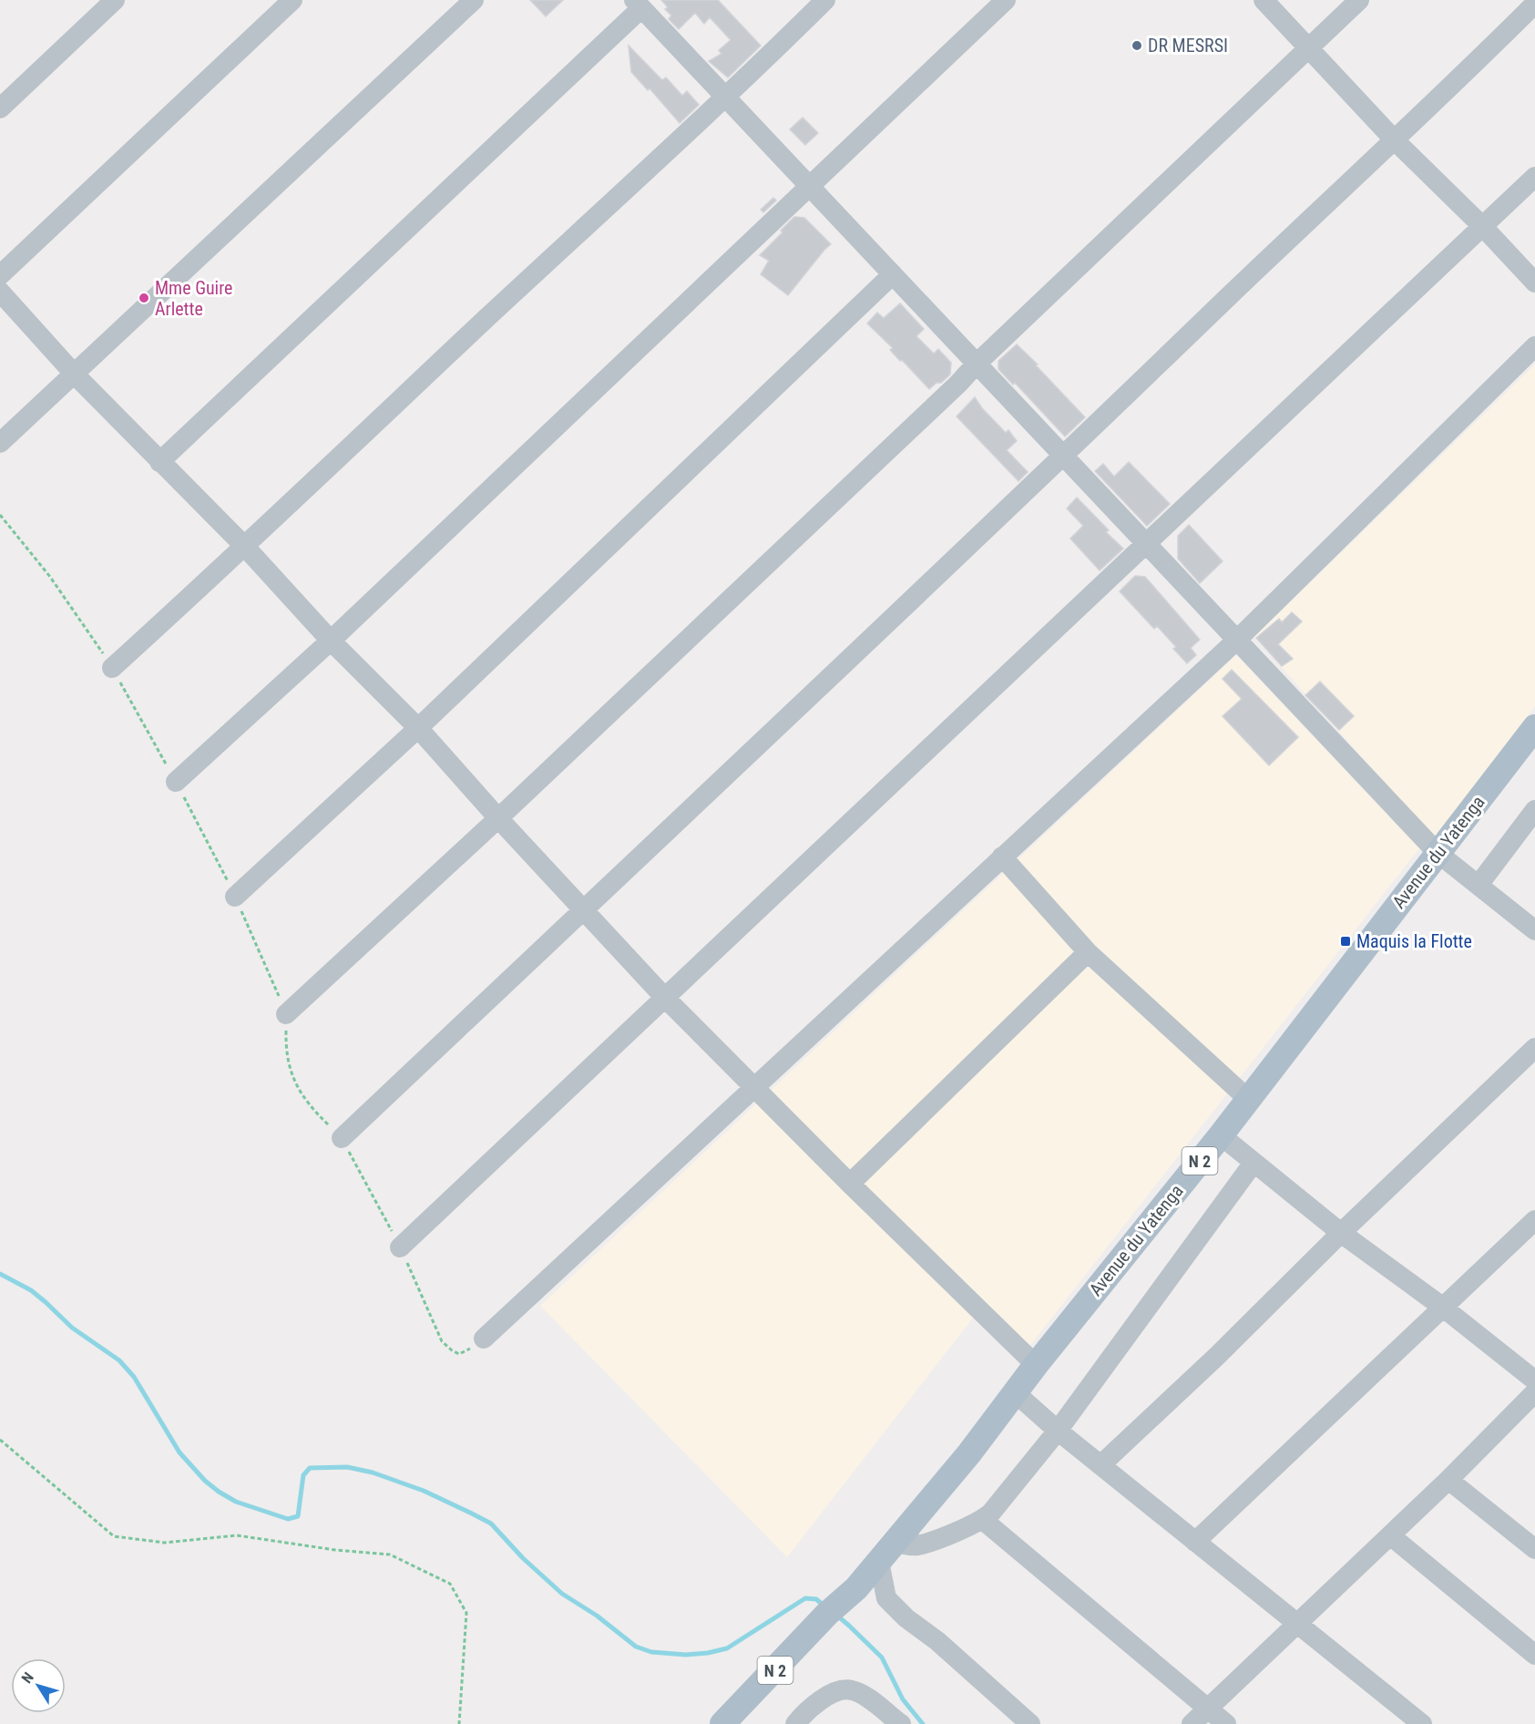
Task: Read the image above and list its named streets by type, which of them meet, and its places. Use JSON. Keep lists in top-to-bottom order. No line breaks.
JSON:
{"streets":{"main road":["Avenue du Yatenga","N 2"]},"places":{"other":["DR MESRSI","Mme Guire Arlette"],"transit":["Maquis la Flotte"]},"north":"top left"}
